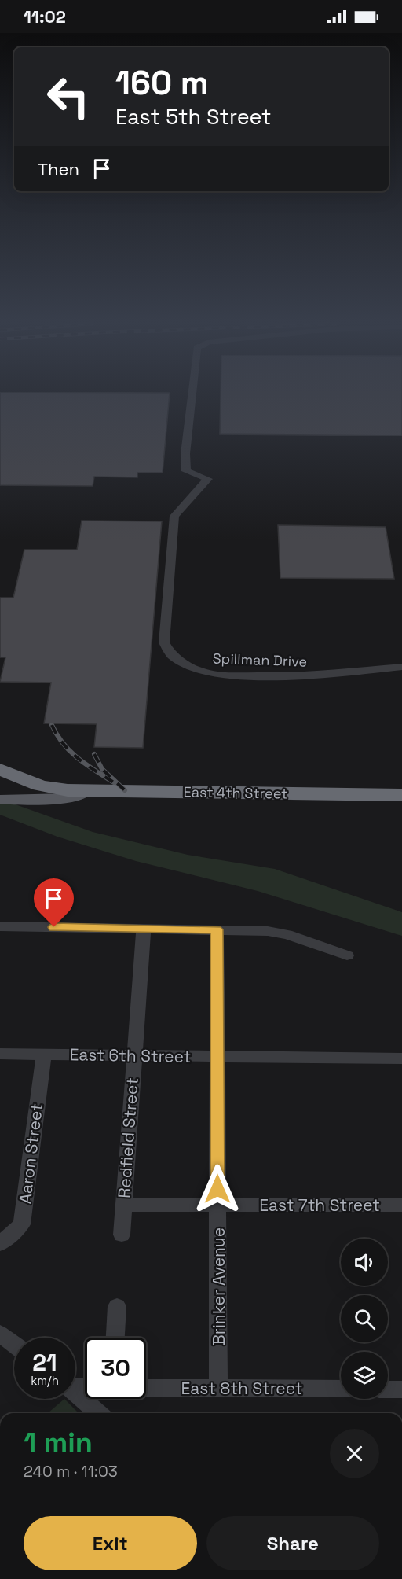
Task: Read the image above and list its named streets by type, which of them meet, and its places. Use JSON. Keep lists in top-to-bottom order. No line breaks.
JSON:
{"streets":{"highway":["East 4th Street"],"street":["Spillman Drive","East 6th Street","Redfield Street","Aaron Street","East 7th Street","Brinker Avenue","East 8th Street"]},"crossings":[["East 6th Street","Redfield Street"],["East 6th Street","Aaron Street"],["East 6th Street","Brinker Avenue"],["Redfield Street","East 7th Street"],["East 7th Street","Brinker Avenue"],["Brinker Avenue","East 8th Street"]],"page":{"status":"11:02","turn":["160 m","East 5th Street"],"then":"Then","speed":"21 km/h","limit":"30","heading":["1 min","240 m · 11:03"],"buttons":["Exit","Share"]}}
